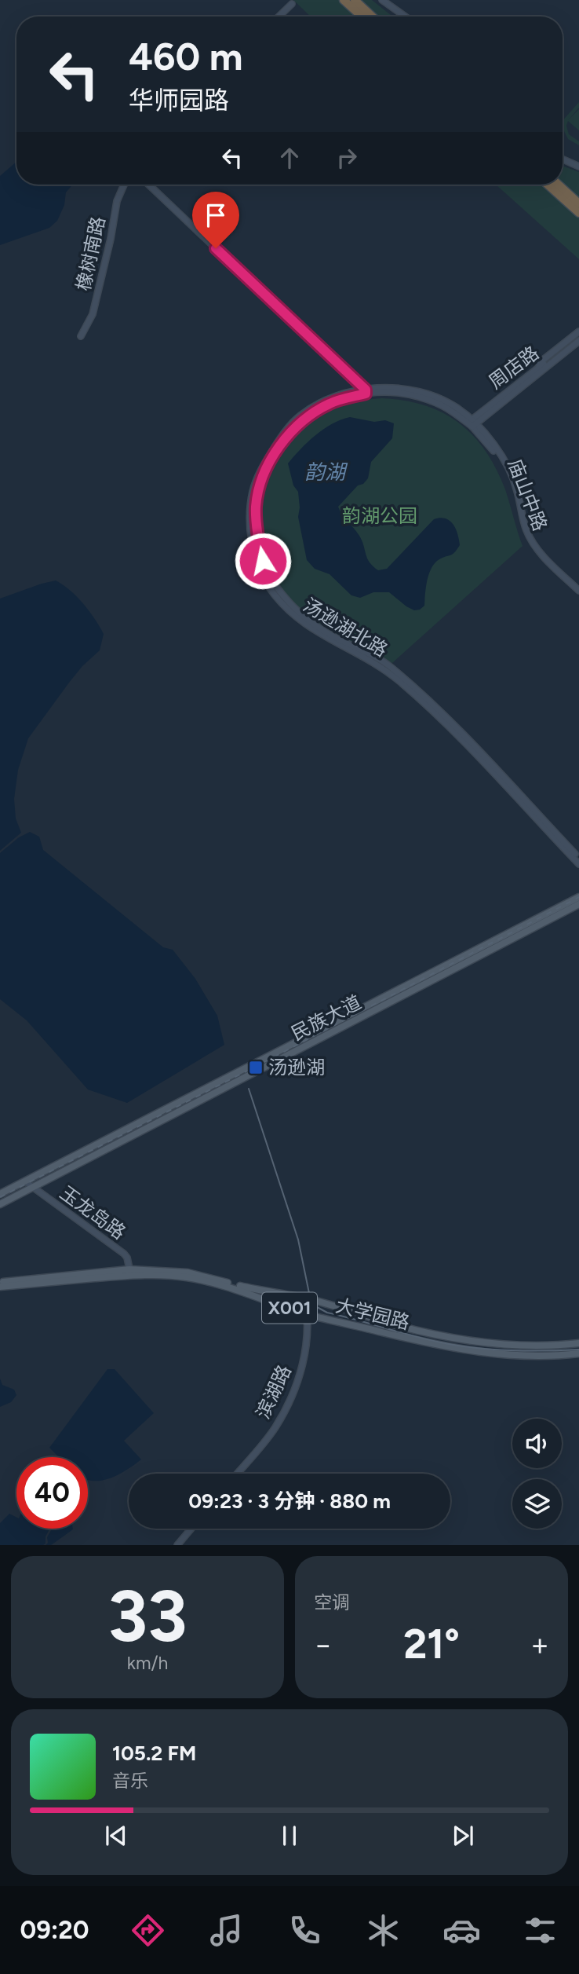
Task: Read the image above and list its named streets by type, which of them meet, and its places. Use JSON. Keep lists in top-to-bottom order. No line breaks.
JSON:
{"streets":{"main road":["民族大道","X001","大学园路"],"street":["橡树南路","周店路","庙山中路","汤逊湖北路","玉龙岛路","滨湖路"]},"crossings":[["周店路","庙山中路"],["周店路","汤逊湖北路"],["庙山中路","汤逊湖北路"],["民族大道","玉龙岛路"],["玉龙岛路","大学园路"],["大学园路","滨湖路"]],"water":["韵湖"],"parks":["韵湖公园"],"places":{"transit":["汤逊湖"]},"page":{"turn":["460 m","华师园路"],"limit":"40","trip":"09:23 · 3 分钟 · 880 m","tile":[["33","km/h"],"空调"],"heat":["−","21°","+"],"song":["105.2 FM","音乐"],"tabs":"09:20"}}
